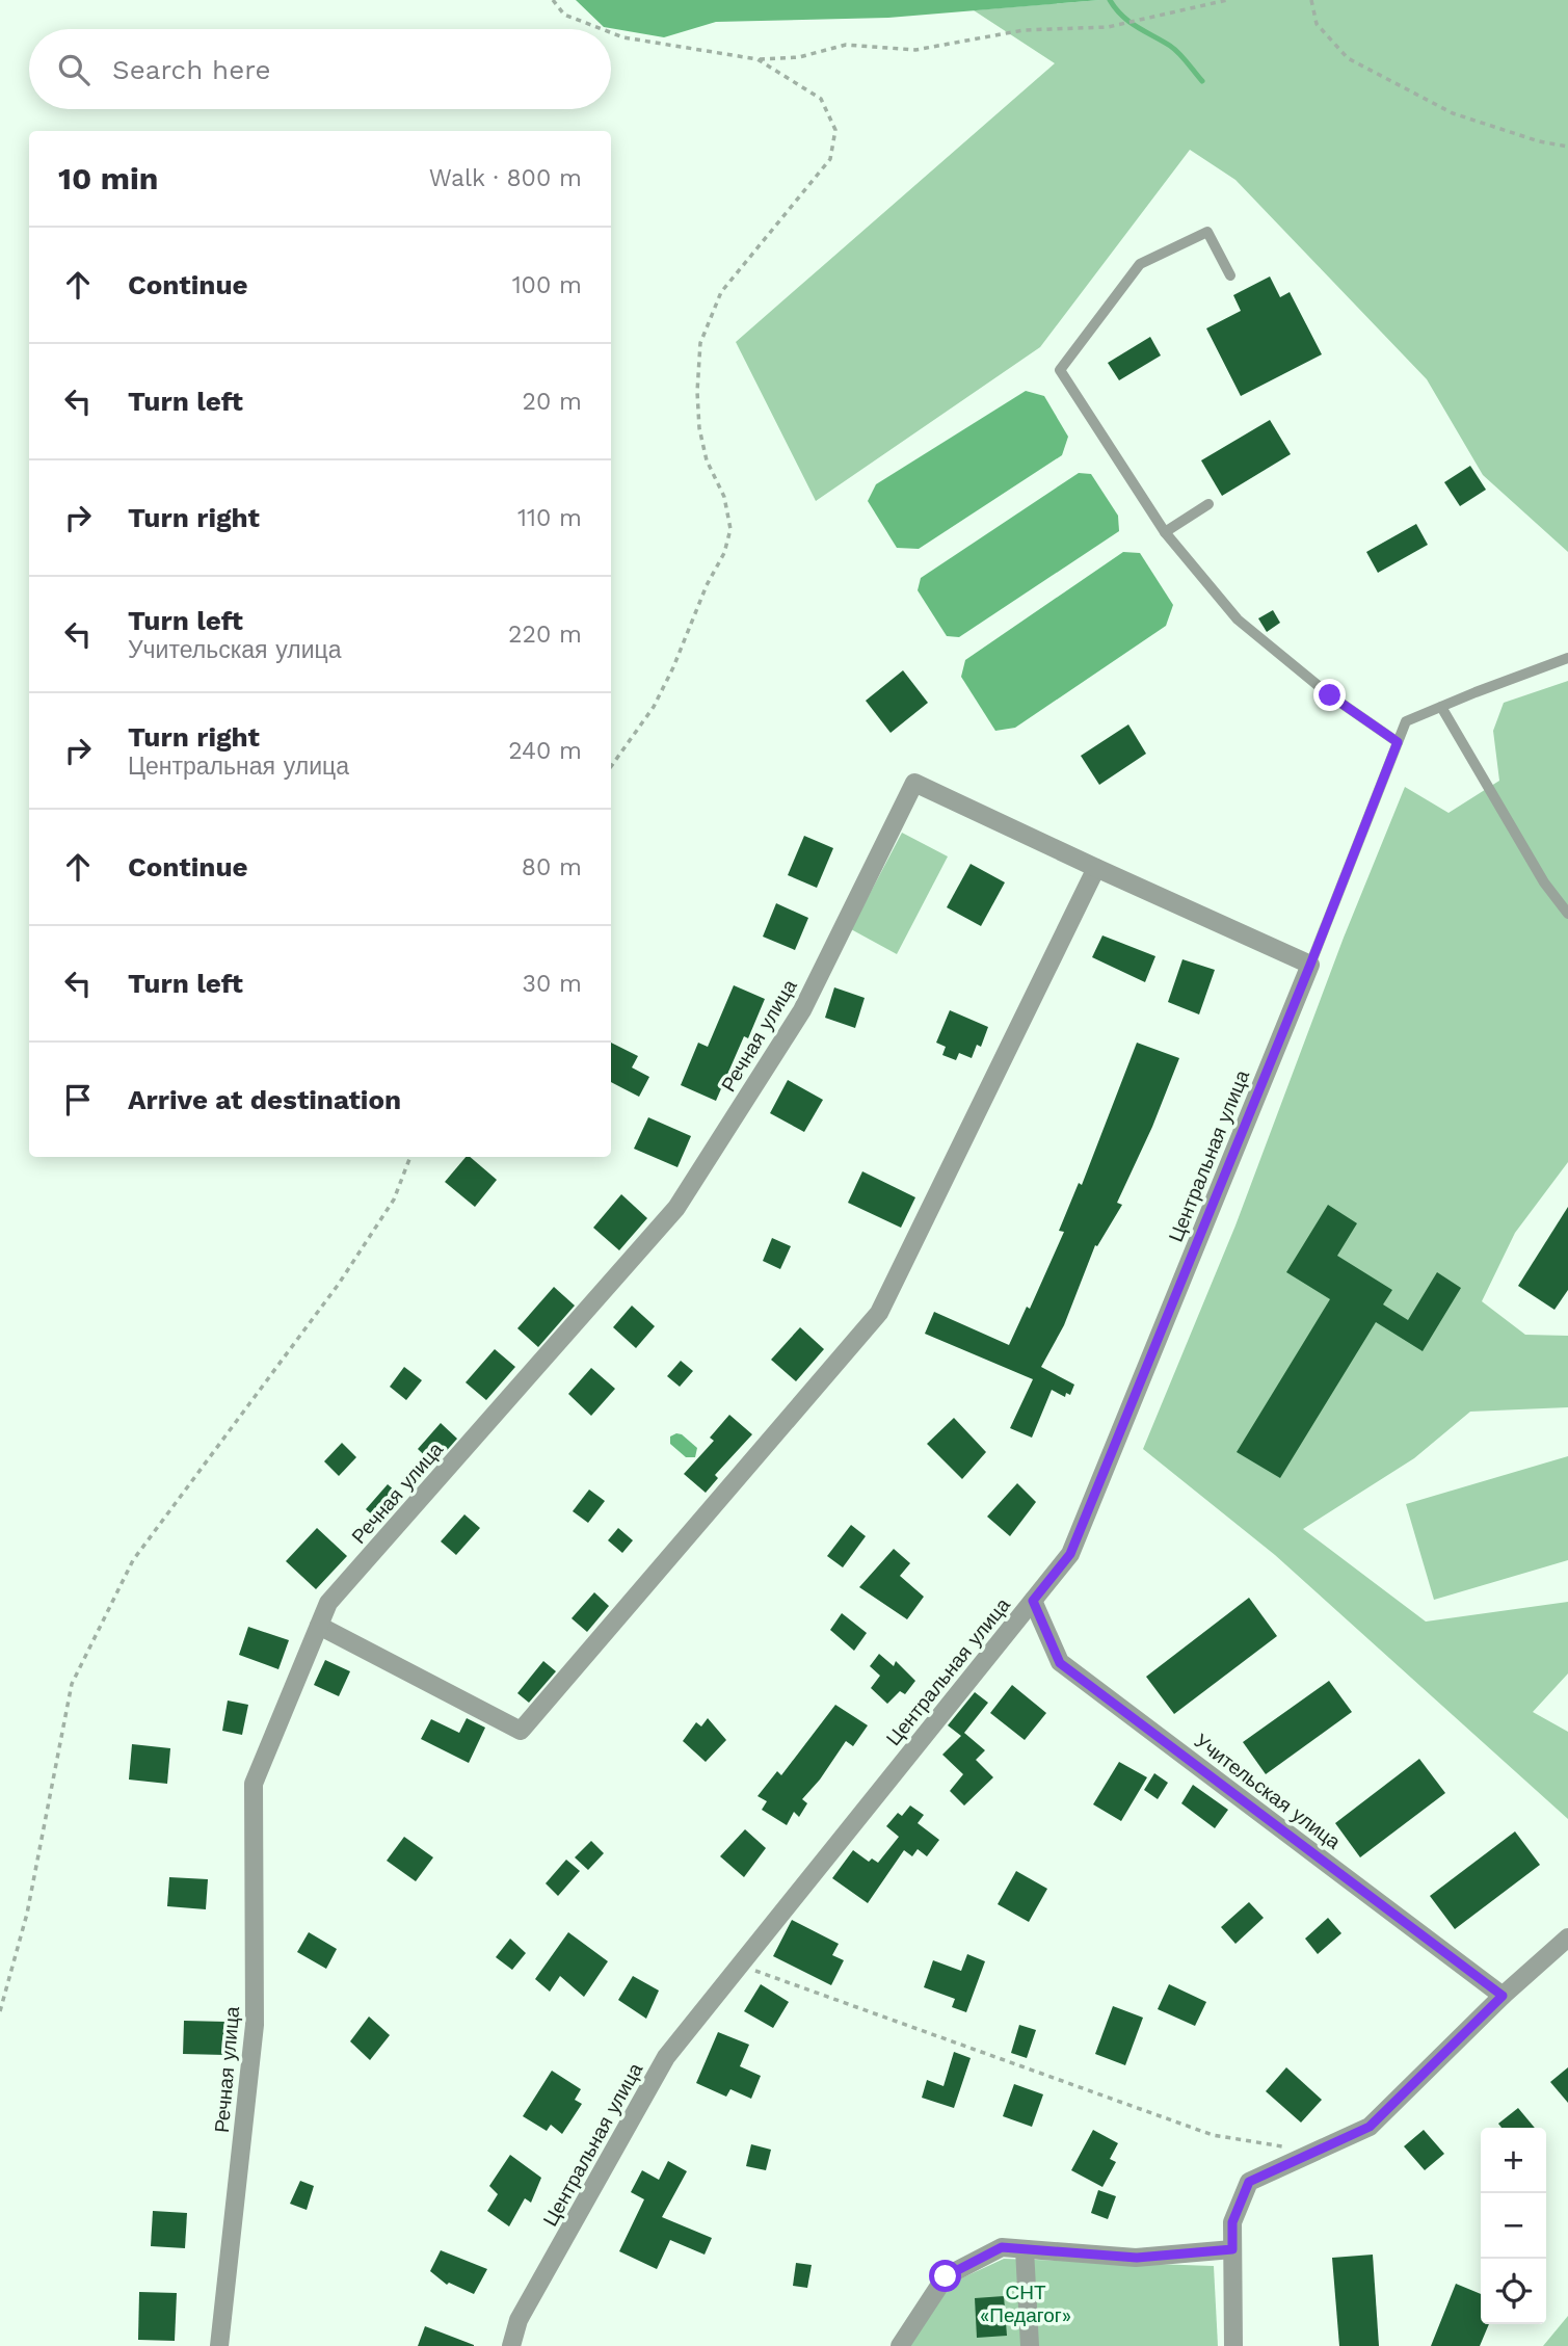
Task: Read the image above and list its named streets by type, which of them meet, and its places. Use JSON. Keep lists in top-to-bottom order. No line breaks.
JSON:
{"streets":{"street":["Речная улица","Центральная улица","Учительская улица"]},"crossings":[["Центральная улица","Учительская улица"]],"parks":["СНТ «Педагог»"],"page":{"search":"Search here","heading":["10 min","Walk · 800 m"],"list":[["Continue","100 m"],["Turn left","20 m"],["Turn right","110 m"],["Turn left","Учительская улица","220 m"],["Turn right","Центральная улица","240 m"],["Continue","80 m"],["Turn left","30 m"],"Arrive at destination"],"map_buttons":["+","−"]}}
